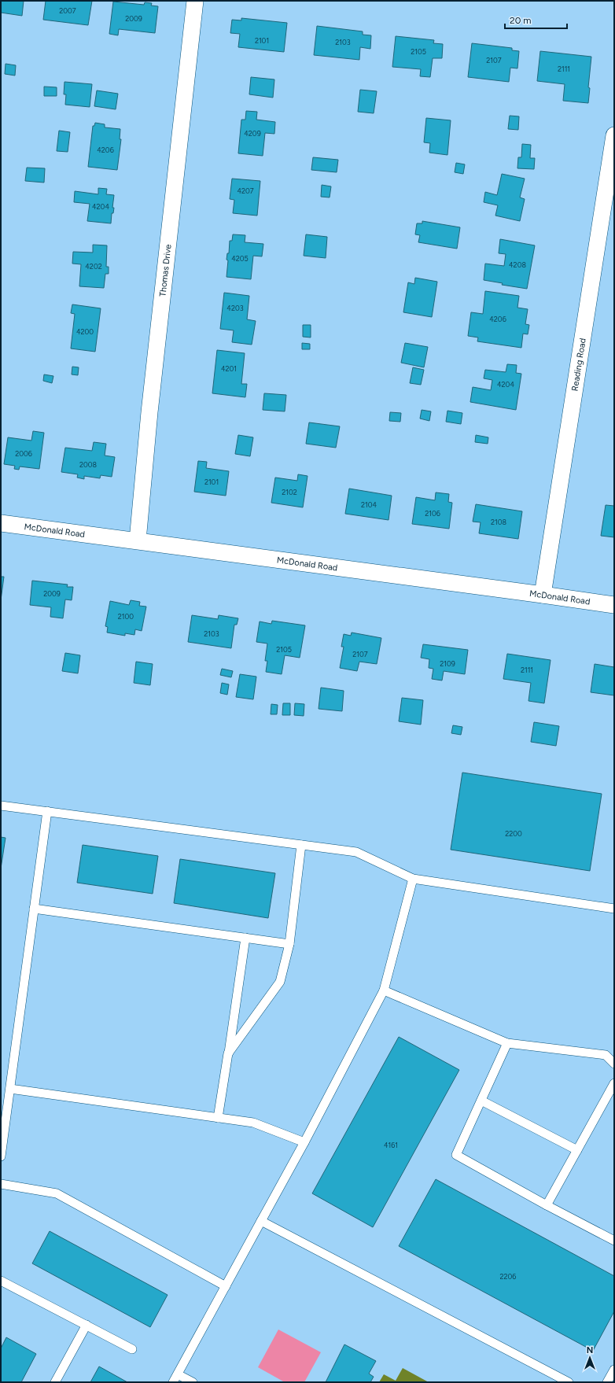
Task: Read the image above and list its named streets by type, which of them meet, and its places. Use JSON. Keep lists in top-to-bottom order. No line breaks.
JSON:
{"streets":{"street":["Thomas Drive","Reading Road","McDonald Road"]},"crossings":[["Thomas Drive","McDonald Road"],["Reading Road","McDonald Road"]],"house_numbers":["2007","2009","2101","2103","2105","2107","2111","4209","4206","4207","4204","4205","4208","4202","4203","4206","4200","4201","4204","2006","2008","2101","2102","2104","2106","2108","2009","2100","2103","2105","2107","2109","2111","2200","4161","2206"],"scale_bar":"20 m","north":"top"}
